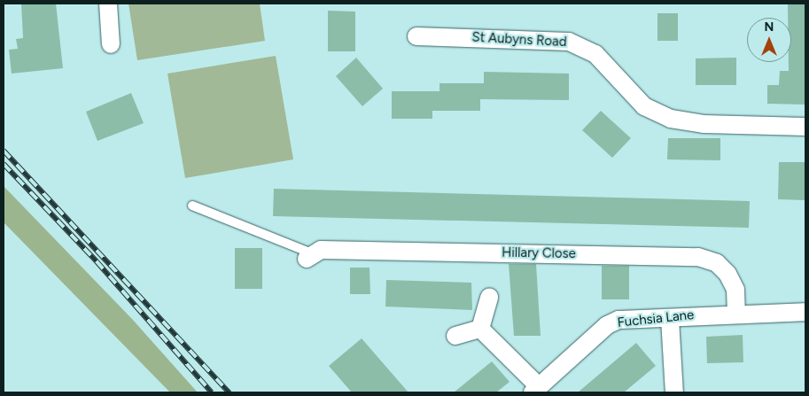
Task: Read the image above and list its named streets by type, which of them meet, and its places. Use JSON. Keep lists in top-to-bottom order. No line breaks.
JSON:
{"streets":{"street":["St Aubyns Road","Hillary Close","Fuchsia Lane"]},"crossings":[["Hillary Close","Fuchsia Lane"]],"north":"top"}
